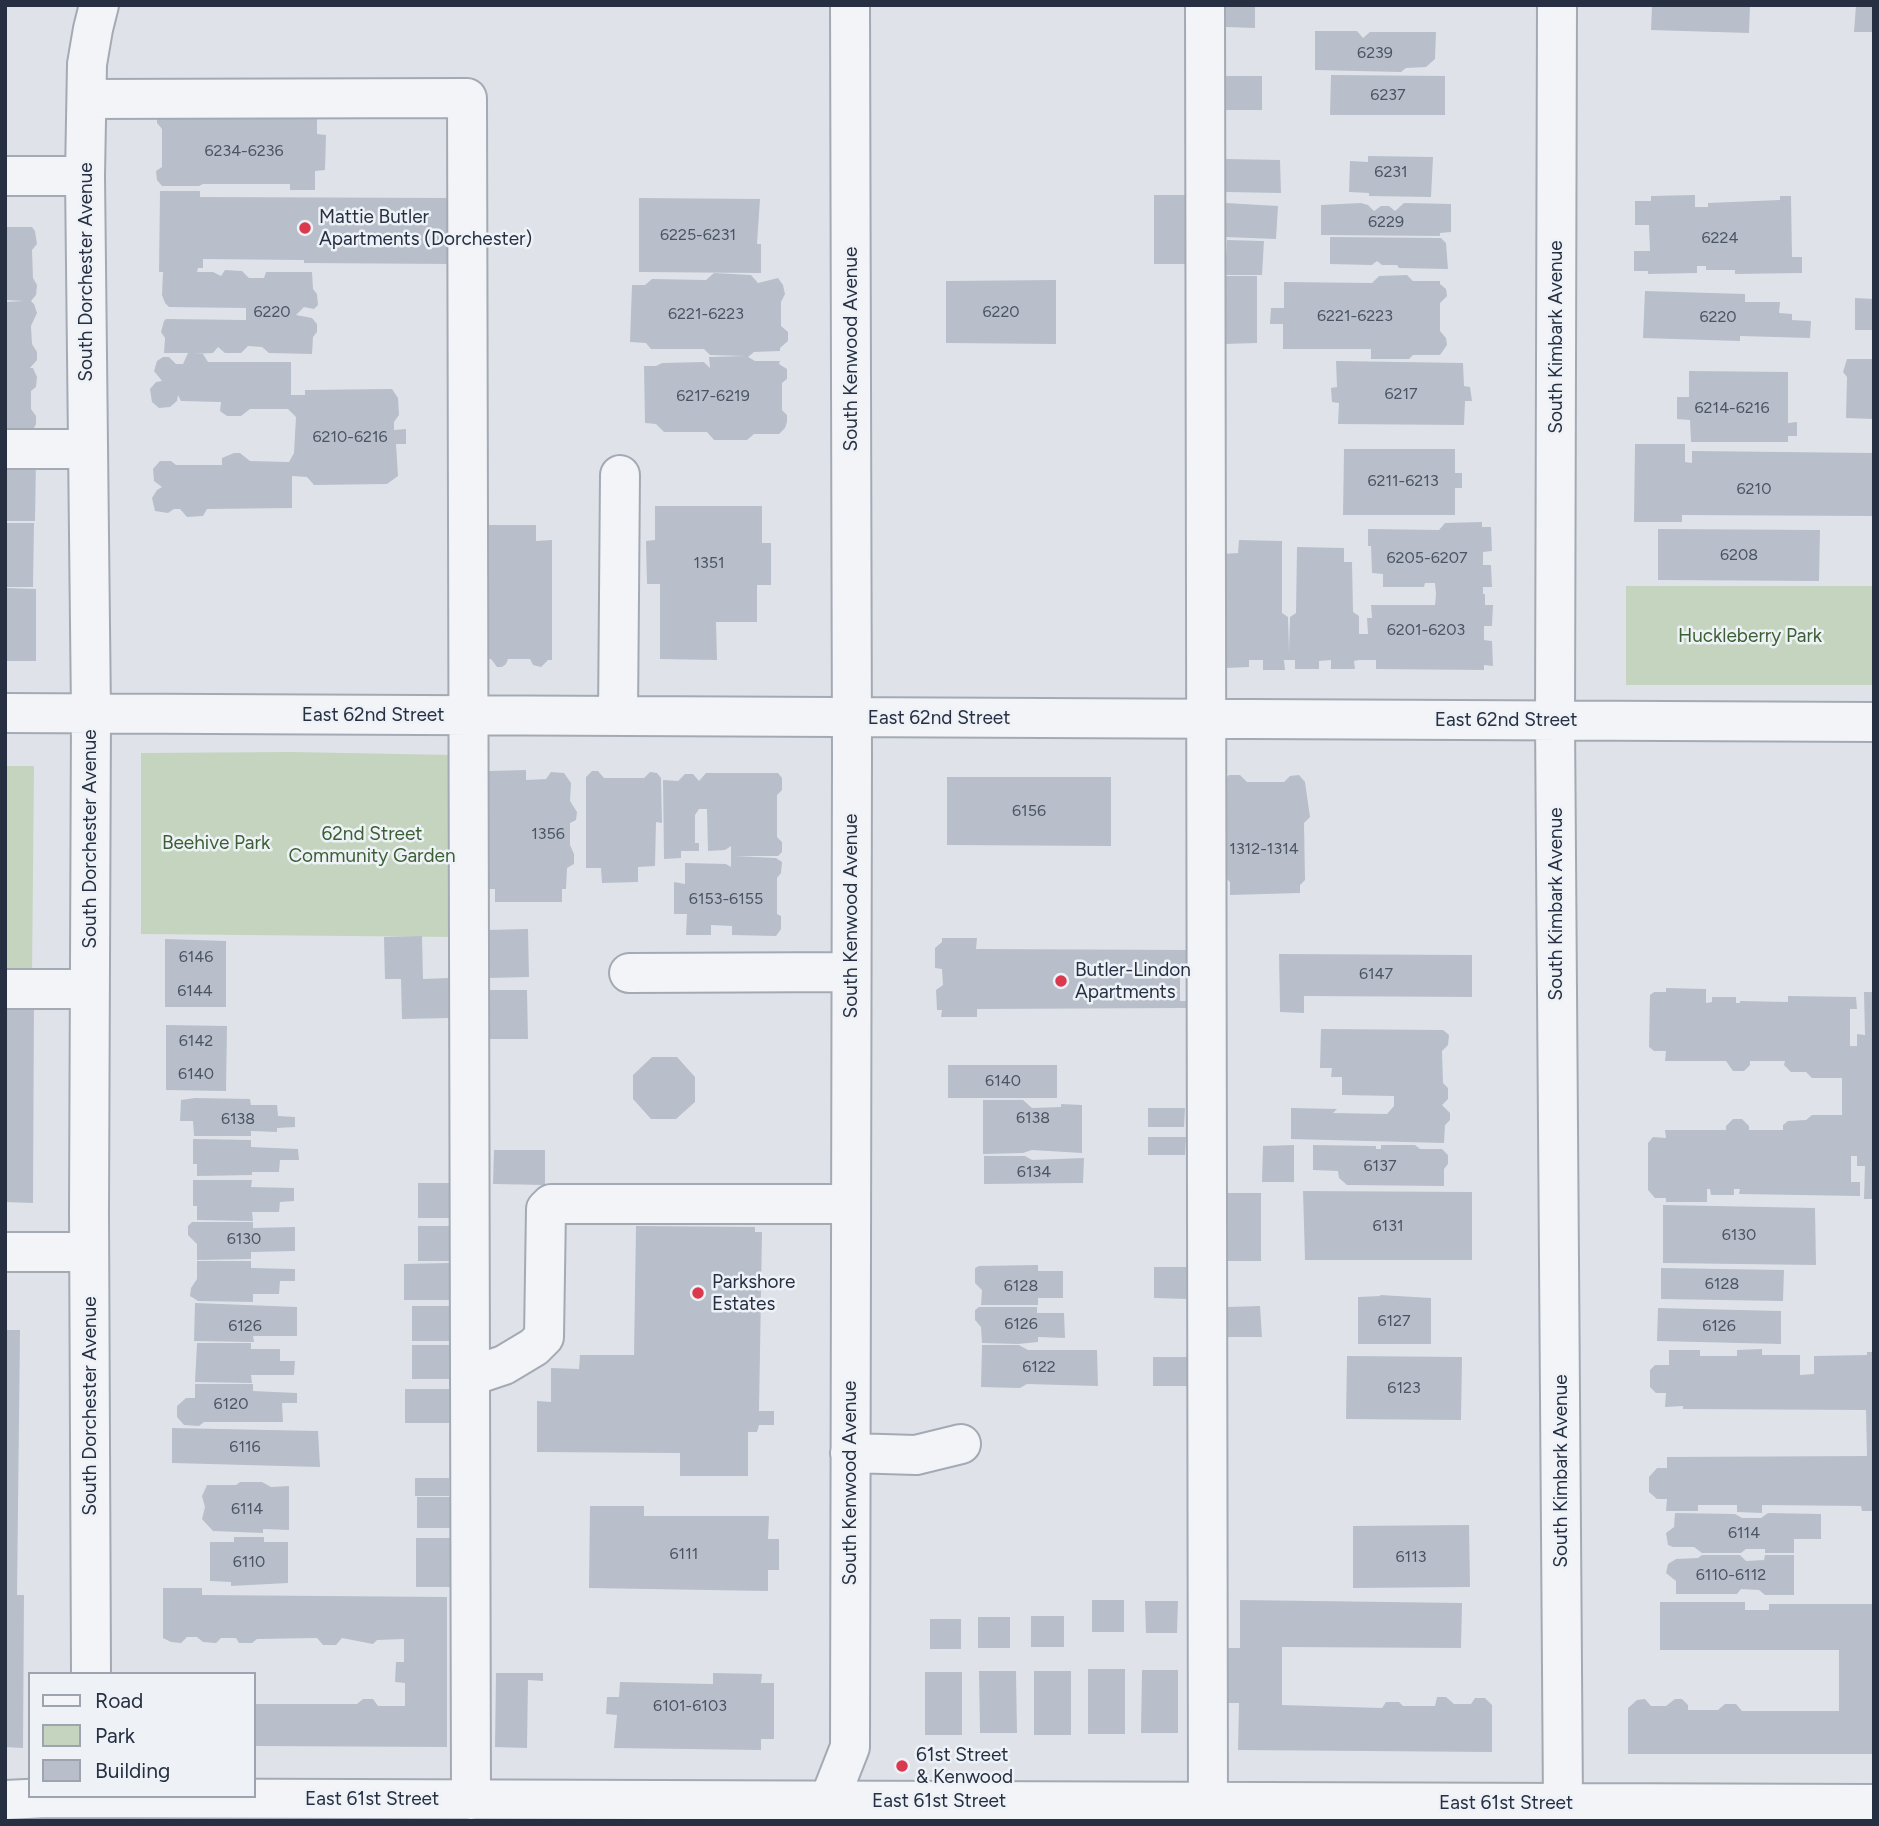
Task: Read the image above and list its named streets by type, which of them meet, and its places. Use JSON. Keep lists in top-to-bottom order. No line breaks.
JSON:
{"streets":{"street":["South Dorchester Avenue","South Kimbark Avenue","South Kenwood Avenue","East 62nd Street","East 61st Street"]},"crossings":[["South Dorchester Avenue","East 62nd Street"],["South Kimbark Avenue","East 62nd Street"],["South Kimbark Avenue","East 61st Street"],["South Kenwood Avenue","East 62nd Street"],["South Kenwood Avenue","East 61st Street"]],"parks":["Huckleberry Park","62nd Street Community Garden","Beehive Park"],"places":["Mattie Butler Apartments (Dorchester)","Butler-Lindon Apartments","Parkshore Estates","61st Street & Kenwood"],"house_numbers":["6239","6237","6234-6236","6231","6229","6225-6231","6224","6220","6220","6221-6223","6221-6223","6220","6217","6217-6219","6214-6216","6210-6216","6211-6213","6210","6208","6205-6207","1351","6201-6203","6156","1356","1312-1314","6153-6155","6146","6147","6144","6142","6140","6140","6138","6138","6137","6134","6131","6130","6130","6128","6128","6127","6126","6126","6126","6122","6123","6120","6116","6114","6114","6111","6113","6110","6110-6112","6101-6103"],"legend":["Road","Park","Building"]}
